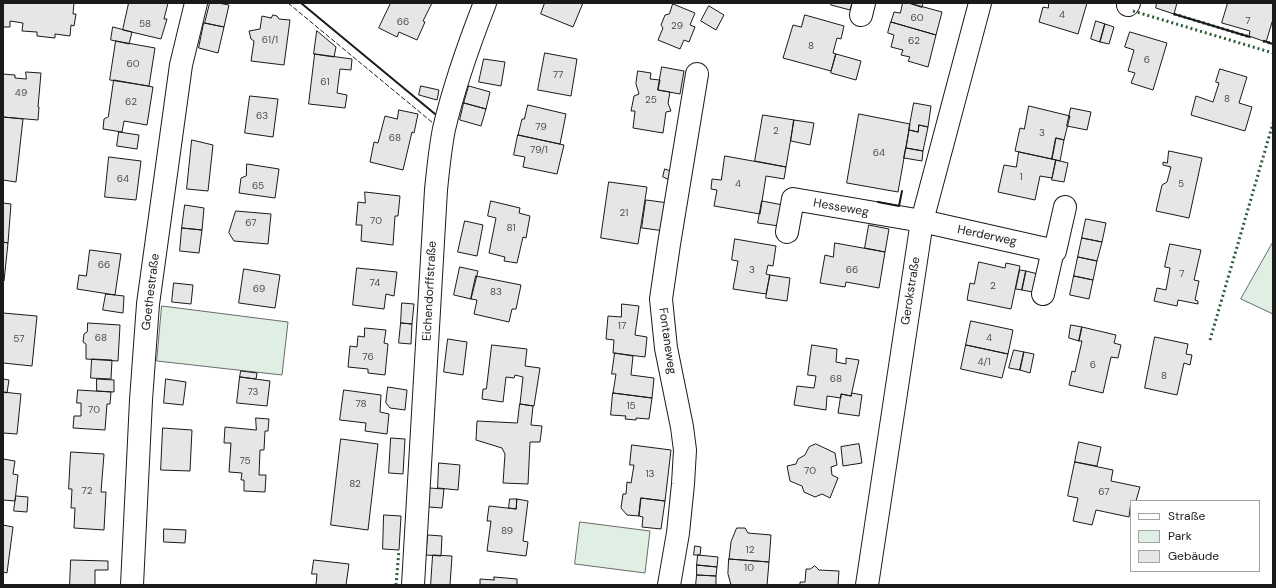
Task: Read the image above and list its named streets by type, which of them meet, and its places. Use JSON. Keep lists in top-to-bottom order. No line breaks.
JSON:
{"streets":{"street":["Hesseweg","Herderweg","Eichendorffstraße","Gerokstraße","Goethestraße","Fontaneweg"]},"crossings":[["Hesseweg","Herderweg"],["Hesseweg","Gerokstraße"],["Herderweg","Gerokstraße"]],"house_numbers":["4","60","7","66","58","29","61/1","62","8","6","60","77","61","49","8","25","62","63","79","2","3","68","79/1","64","1","64","4","5","65","21","70","67","81","66","3","66","7","74","2","69","83","17","68","4","57","76","4/1","6","8","68","73","78","15","70","75","70","13","82","72","67","89","12","10"],"legend":["Straße","Park","Gebäude"]}
